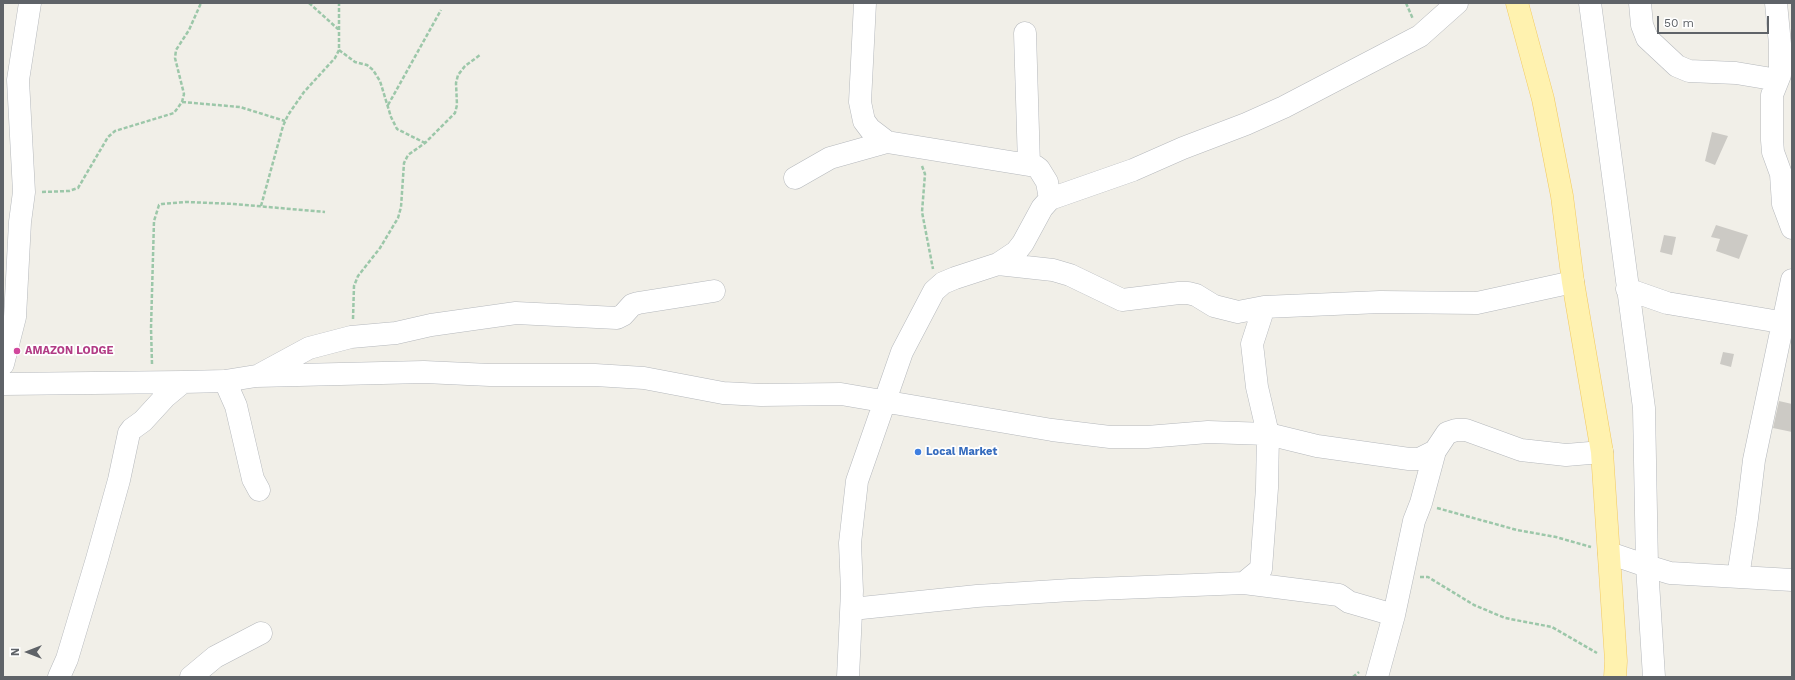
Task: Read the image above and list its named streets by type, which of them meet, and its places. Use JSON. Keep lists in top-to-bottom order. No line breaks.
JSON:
{"places":["AMAZON LODGE","Local Market"],"scale_bar":"50 m","north":"left"}
